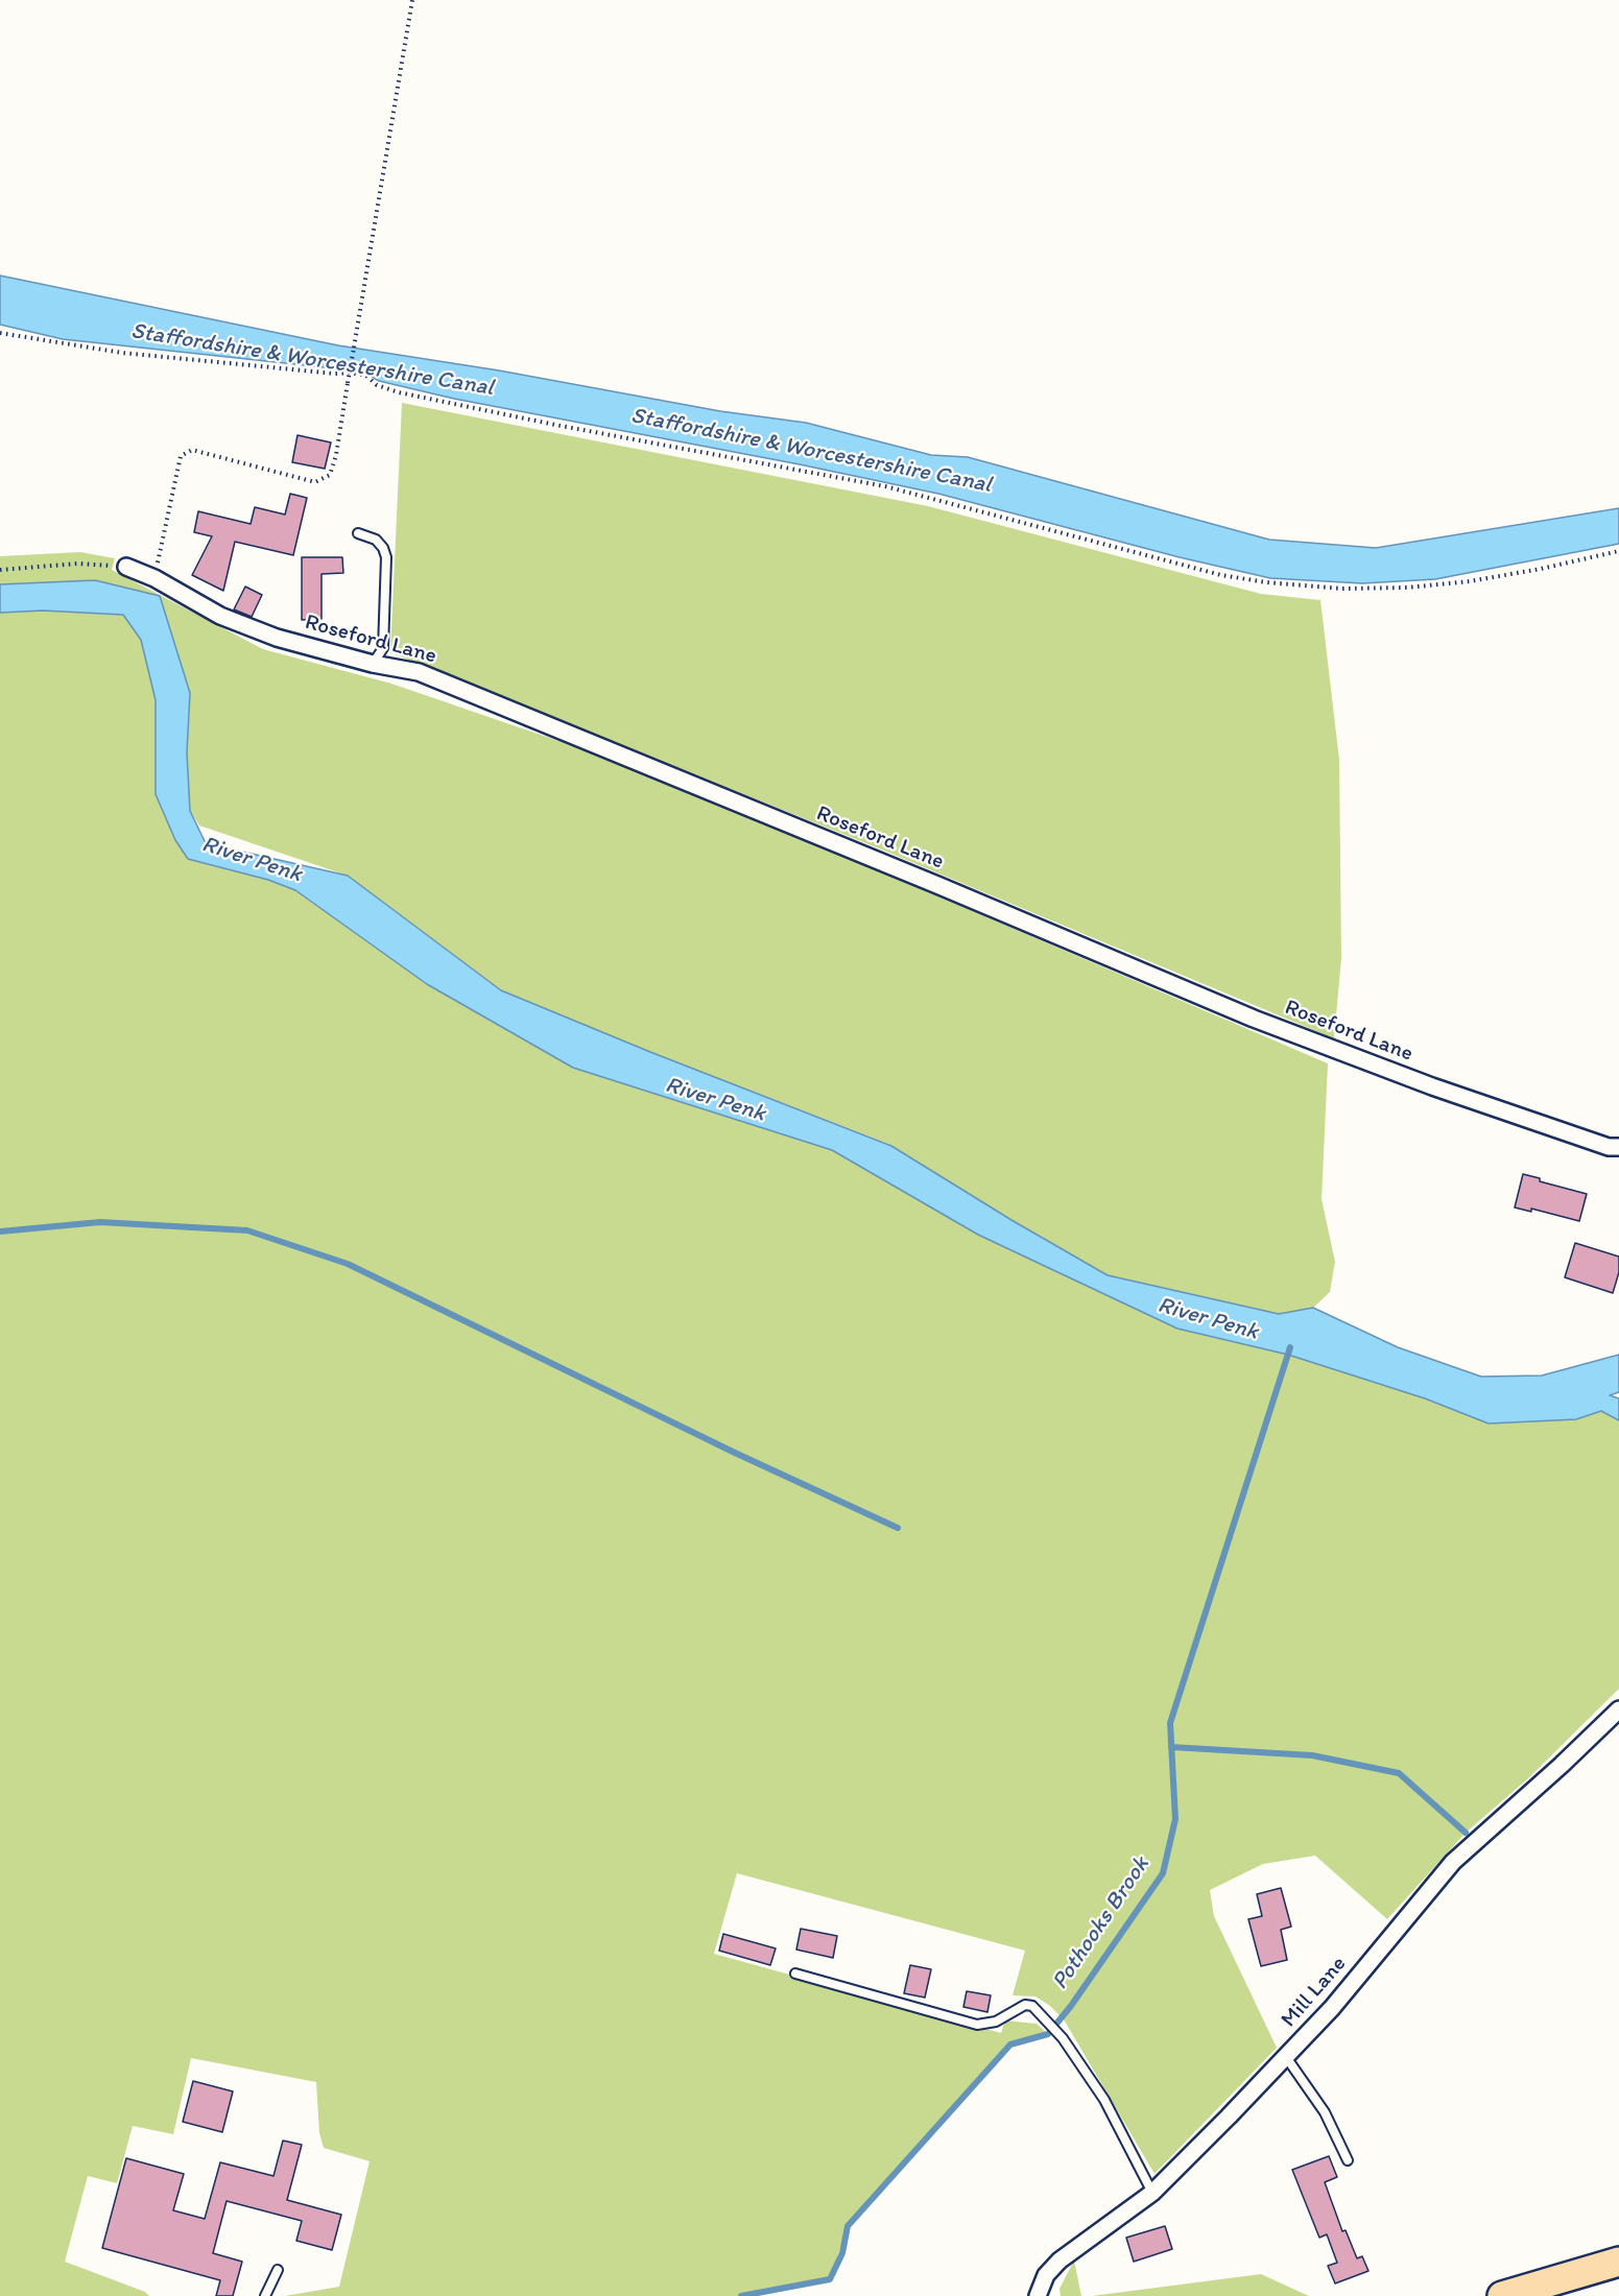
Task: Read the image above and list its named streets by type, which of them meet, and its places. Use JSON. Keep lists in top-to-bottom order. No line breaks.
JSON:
{"streets":{"street":["Roseford Lane","Mill Lane"]},"water":["Staffordshire & Worcestershire Canal","River Penk","Pothooks Brook"]}
